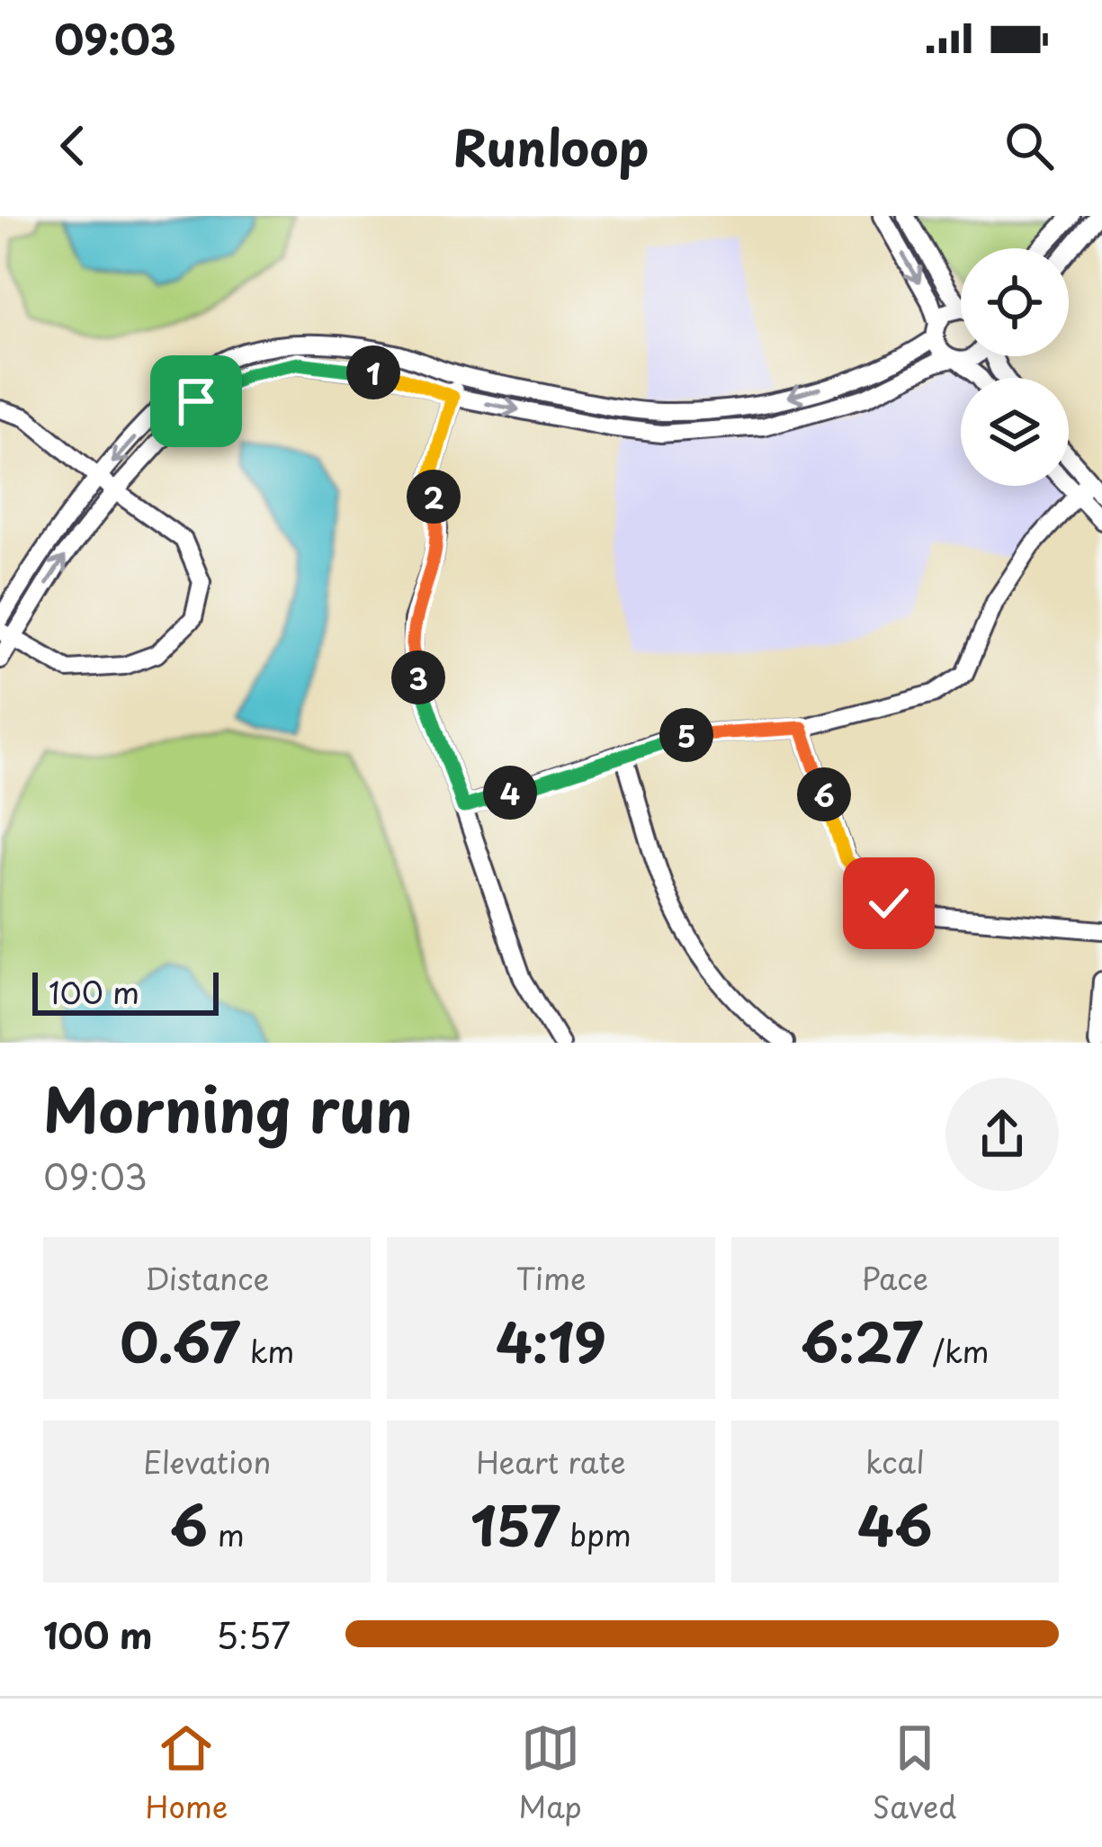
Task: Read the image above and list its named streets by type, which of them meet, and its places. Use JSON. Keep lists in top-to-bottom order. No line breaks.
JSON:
{"scale_bar":"100 m","page":{"status":"09:03","header":"Runloop","pins":["1","2","3","5","4","6"],"scale":"100 m","heading":["Morning run","09:03"],"stats":[["Distance","0.67 km"],["Time","4:19"],["Pace","6:27 /km"],["Elevation","6 m"],["Heart rate","157 bpm"],["kcal","46"]],"list":[{"name":"100 m","note":"5:57"}],"tabs":["Home","Map","Saved"]}}
